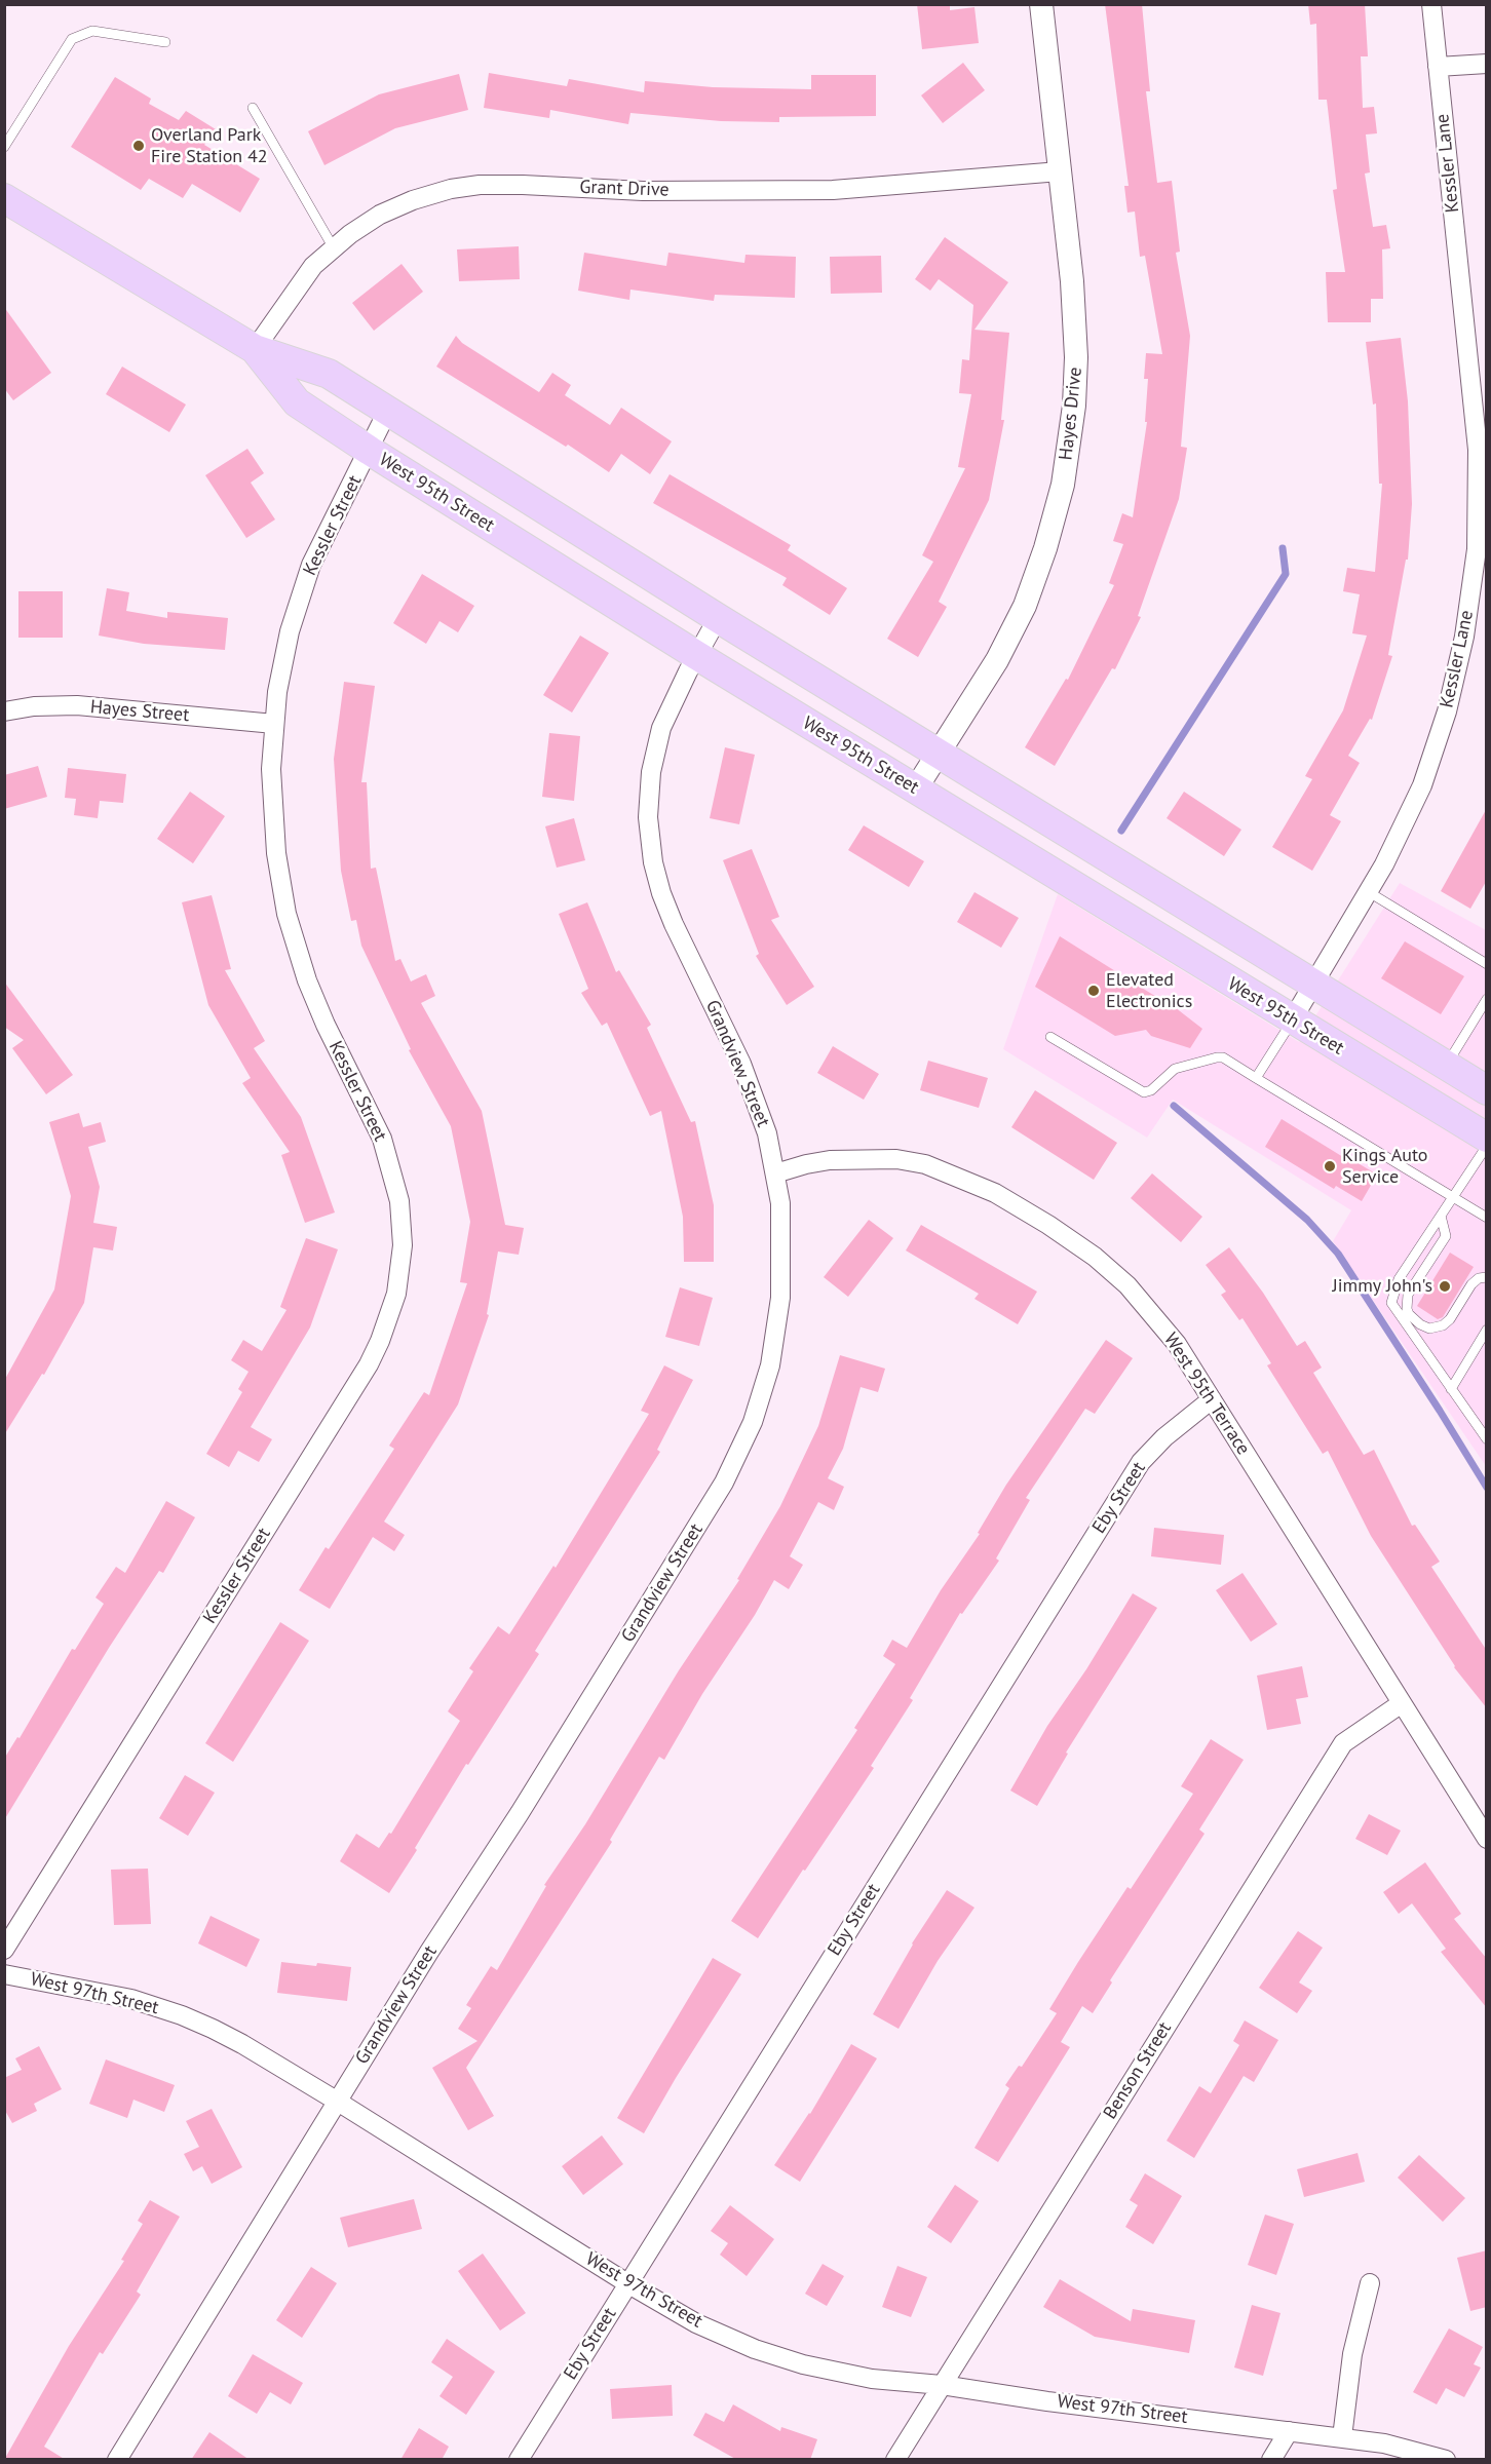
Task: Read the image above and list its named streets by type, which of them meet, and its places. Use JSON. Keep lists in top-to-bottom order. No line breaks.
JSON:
{"streets":{"main road":["West 95th Street"],"street":["Kessler Lane","Grant Drive","Hayes Drive","Kessler Street","Hayes Street","Grandview Street","West 95th Terrace","Eby Street","West 97th Street","Benson Street"]},"crossings":[["Kessler Lane","West 95th Street"],["Grant Drive","Hayes Drive"],["Grant Drive","West 95th Street"],["Hayes Drive","West 95th Street"],["West 95th Street","Kessler Street"],["West 95th Street","Grandview Street"],["Kessler Street","Hayes Street"],["Grandview Street","West 95th Terrace"],["Grandview Street","West 97th Street"],["West 95th Terrace","Eby Street"],["West 95th Terrace","Benson Street"],["Eby Street","West 97th Street"],["West 97th Street","Benson Street"]],"places":["Overland Park Fire Station 42","Elevated Electronics","Kings Auto Service","Jimmy John's"]}
